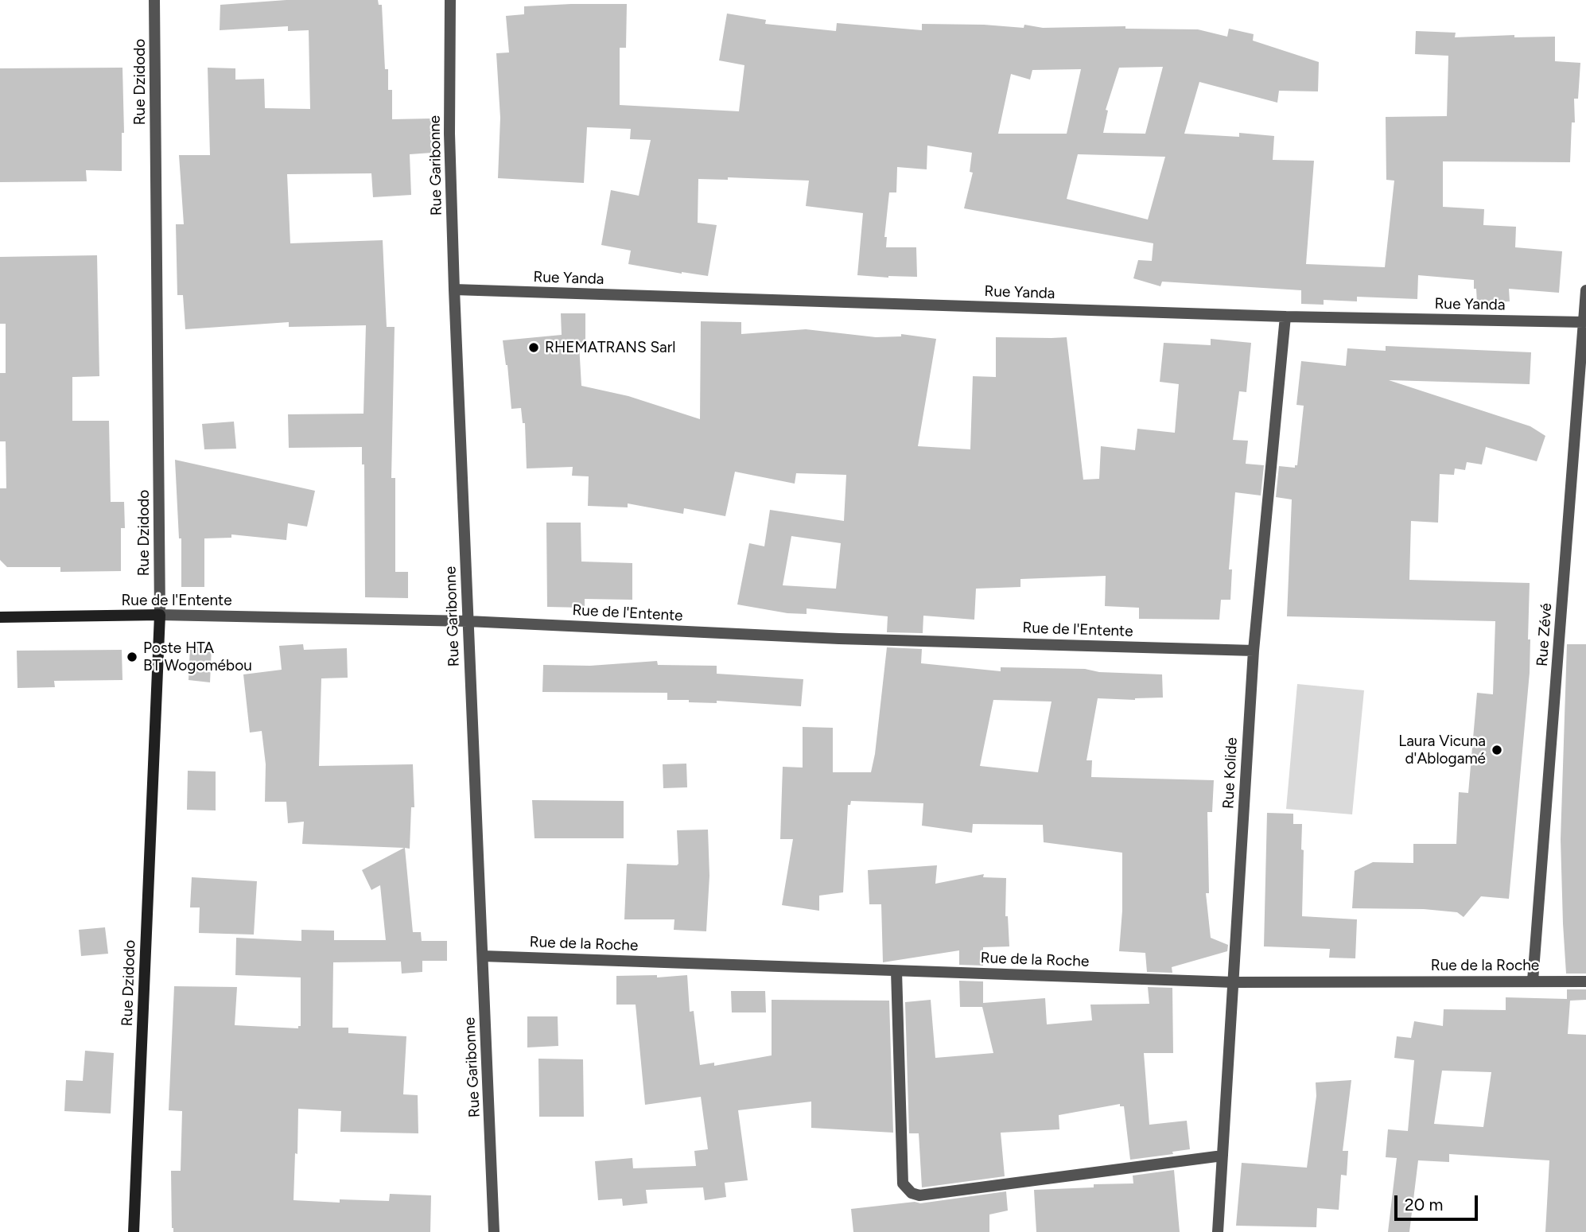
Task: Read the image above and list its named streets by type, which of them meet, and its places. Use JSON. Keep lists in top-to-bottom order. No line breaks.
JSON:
{"streets":{"street":["Rue Dzidodo","Rue Garibonne","Rue Yanda","Rue de l'Entente","Rue Zévé","Rue Kolide","Rue de la Roche"]},"crossings":[["Rue Dzidodo","Rue de l'Entente"],["Rue Garibonne","Rue Yanda"],["Rue Garibonne","Rue de l'Entente"],["Rue Garibonne","Rue de la Roche"],["Rue Yanda","Rue Zévé"],["Rue Yanda","Rue Kolide"],["Rue de l'Entente","Rue Kolide"],["Rue Zévé","Rue de la Roche"],["Rue Kolide","Rue de la Roche"]],"places":["RHEMATRANS Sarl","Poste HTA BT Wogomébou","Laura Vicuna d'Ablogamé"],"scale_bar":"20 m"}
